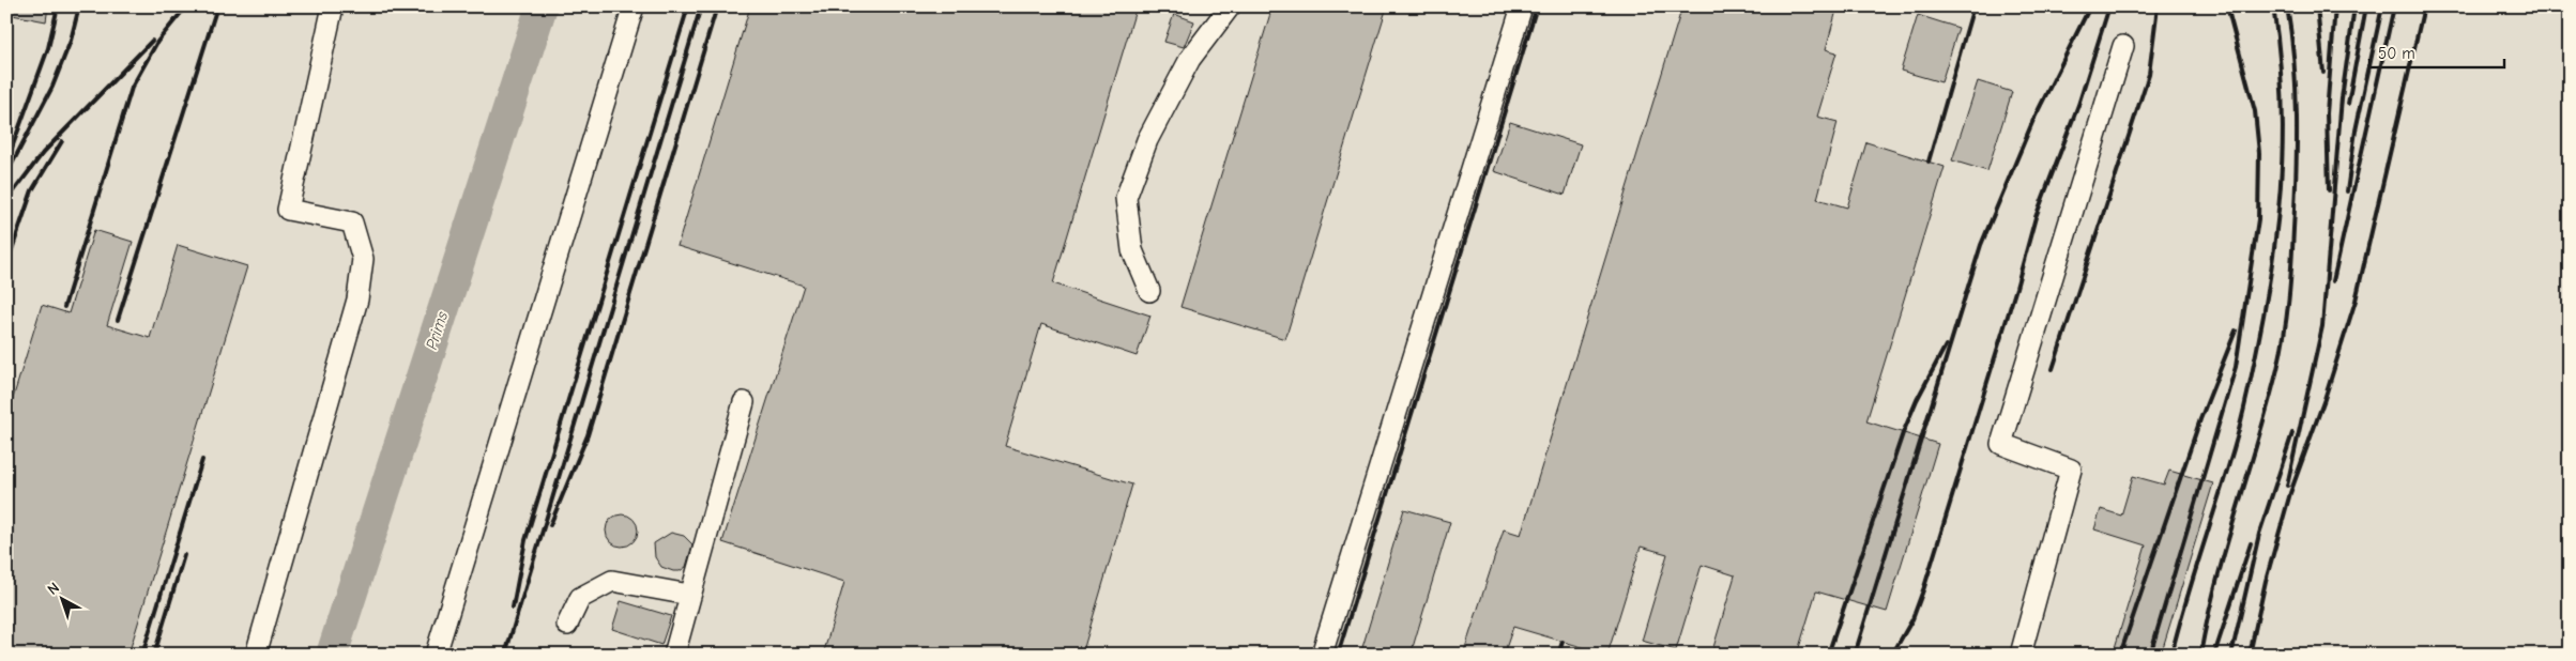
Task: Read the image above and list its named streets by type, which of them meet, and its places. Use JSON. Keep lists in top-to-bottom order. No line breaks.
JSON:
{"water":["Prims"],"scale_bar":"50 m","north":"top left"}
